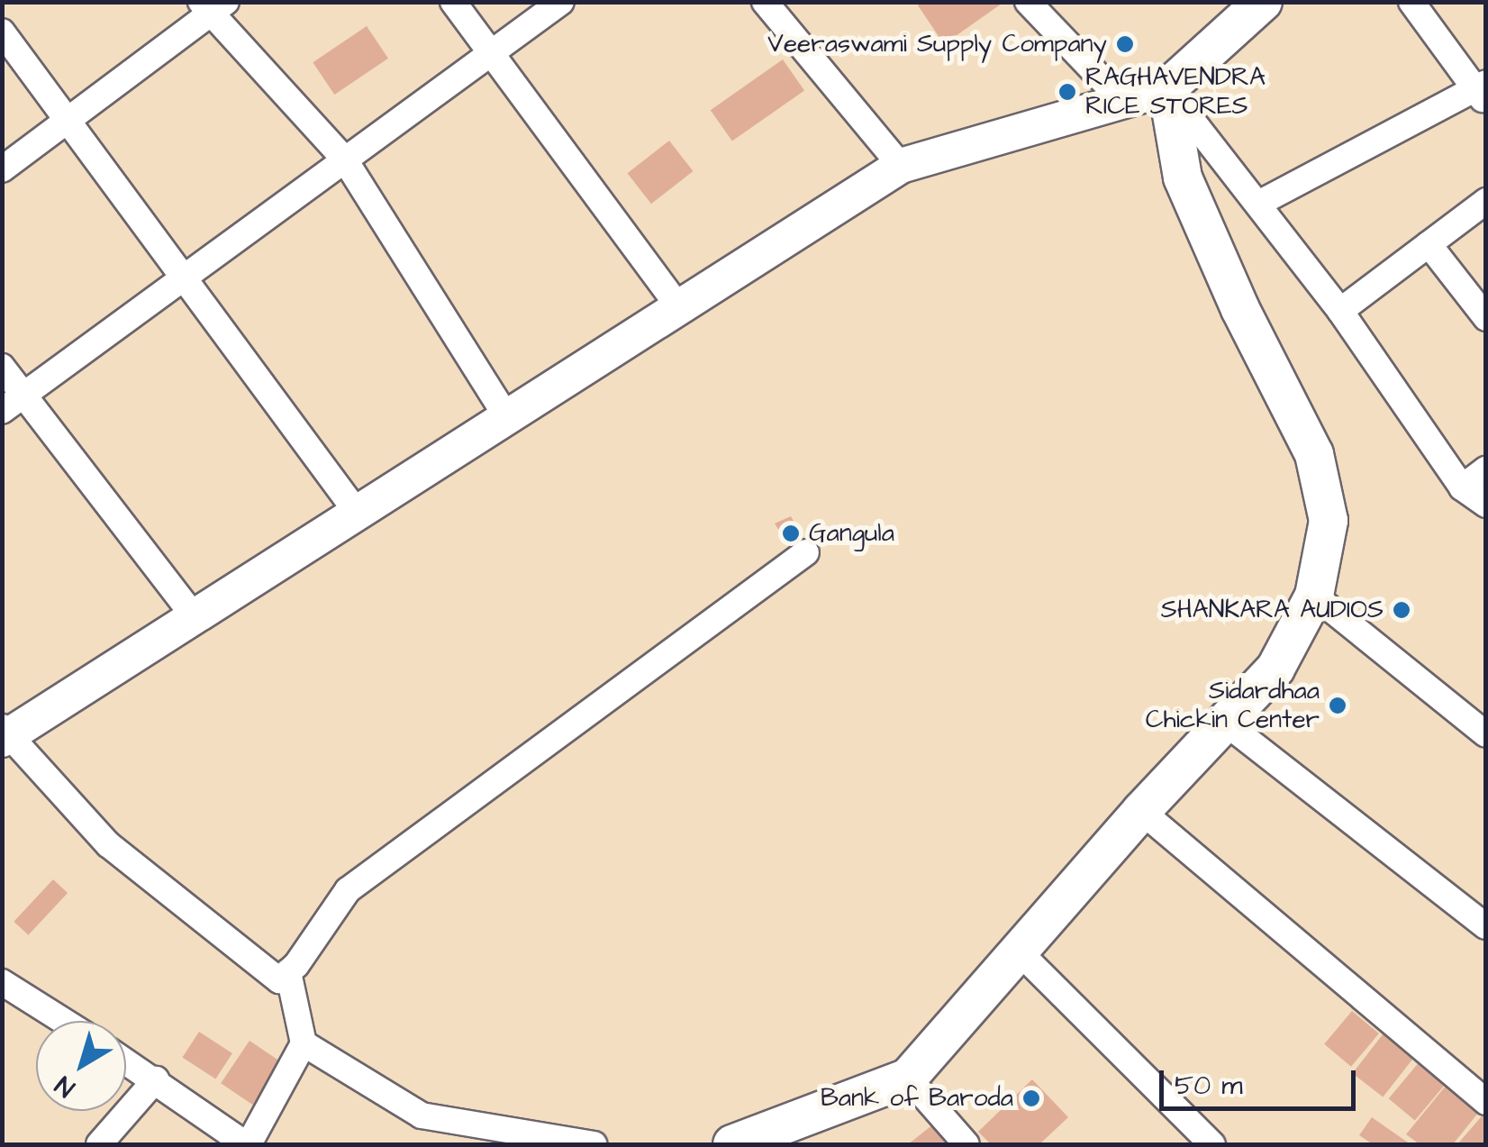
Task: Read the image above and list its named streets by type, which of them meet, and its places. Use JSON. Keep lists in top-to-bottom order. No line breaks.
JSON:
{"places":["Veeraswami Supply Company","RAGHAVENDRA RICE STORES","Gangula","SHANKARA AUDIOS","Sidardhaa Chickin Center","Bank of Baroda"],"scale_bar":"50 m","north":"bottom left"}
